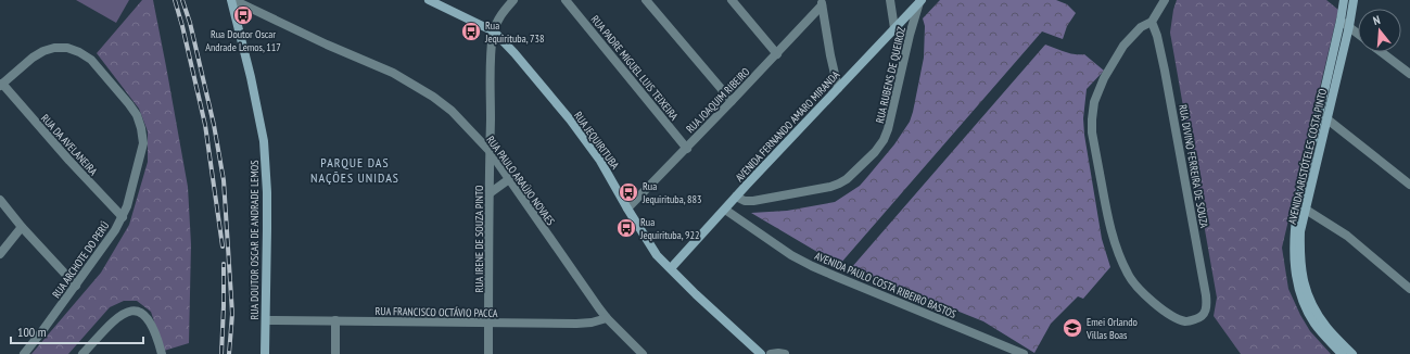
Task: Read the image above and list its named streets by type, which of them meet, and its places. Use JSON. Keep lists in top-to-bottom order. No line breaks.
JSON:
{"streets":{"street":["RUA PADRE MIGUEL LUIS TEIXEIRA","RUA RUBENS DE QUEIROZ","RUA JOAQUIM RIBEIRO","AVENIDA FERNANDO AMARO MIRANDA","RUA JEQUIRITUBA","RUA DA AVELANEIRA","AVENIDA ARISTÓTELES COSTA PINTO","RUA DIVINO FERREIRA DE SOUZA","RUA PAULO ARAÚJO NOVAES","RUA IRENE DE SOUZA PINTO","RUA DOUTOR OSCAR DE ANDRADE LEMOS","RUA ARCHOTE DO PERÚ","AVENIDA PAULO COSTA RIBEIRO BASTOS","RUA FRANCISCO OCTÁVIO PACCA"]},"crossings":[["RUA PADRE MIGUEL LUIS TEIXEIRA","RUA JOAQUIM RIBEIRO"],["RUA RUBENS DE QUEIROZ","AVENIDA FERNANDO AMARO MIRANDA"],["RUA JOAQUIM RIBEIRO","RUA JEQUIRITUBA"],["AVENIDA FERNANDO AMARO MIRANDA","RUA JEQUIRITUBA"],["AVENIDA FERNANDO AMARO MIRANDA","AVENIDA PAULO COSTA RIBEIRO BASTOS"],["RUA JEQUIRITUBA","RUA IRENE DE SOUZA PINTO"],["RUA DA AVELANEIRA","RUA ARCHOTE DO PERÚ"],["RUA PAULO ARAÚJO NOVAES","RUA IRENE DE SOUZA PINTO"],["RUA PAULO ARAÚJO NOVAES","RUA DOUTOR OSCAR DE ANDRADE LEMOS"],["RUA PAULO ARAÚJO NOVAES","RUA FRANCISCO OCTÁVIO PACCA"],["RUA IRENE DE SOUZA PINTO","RUA FRANCISCO OCTÁVIO PACCA"],["RUA DOUTOR OSCAR DE ANDRADE LEMOS","RUA FRANCISCO OCTÁVIO PACCA"]],"districts":["PARQUE DAS NAÇÕES UNIDAS"],"places":{"bus stop":["Rua Doutor Oscar Andrade Lemos, 117","Rua Jequirituba, 738","Rua Jequirituba, 883","Rua Jequirituba, 922"],"school or university":["Emei Orlando Villas Boas"]},"scale_bar":"100 m","north":"top"}
